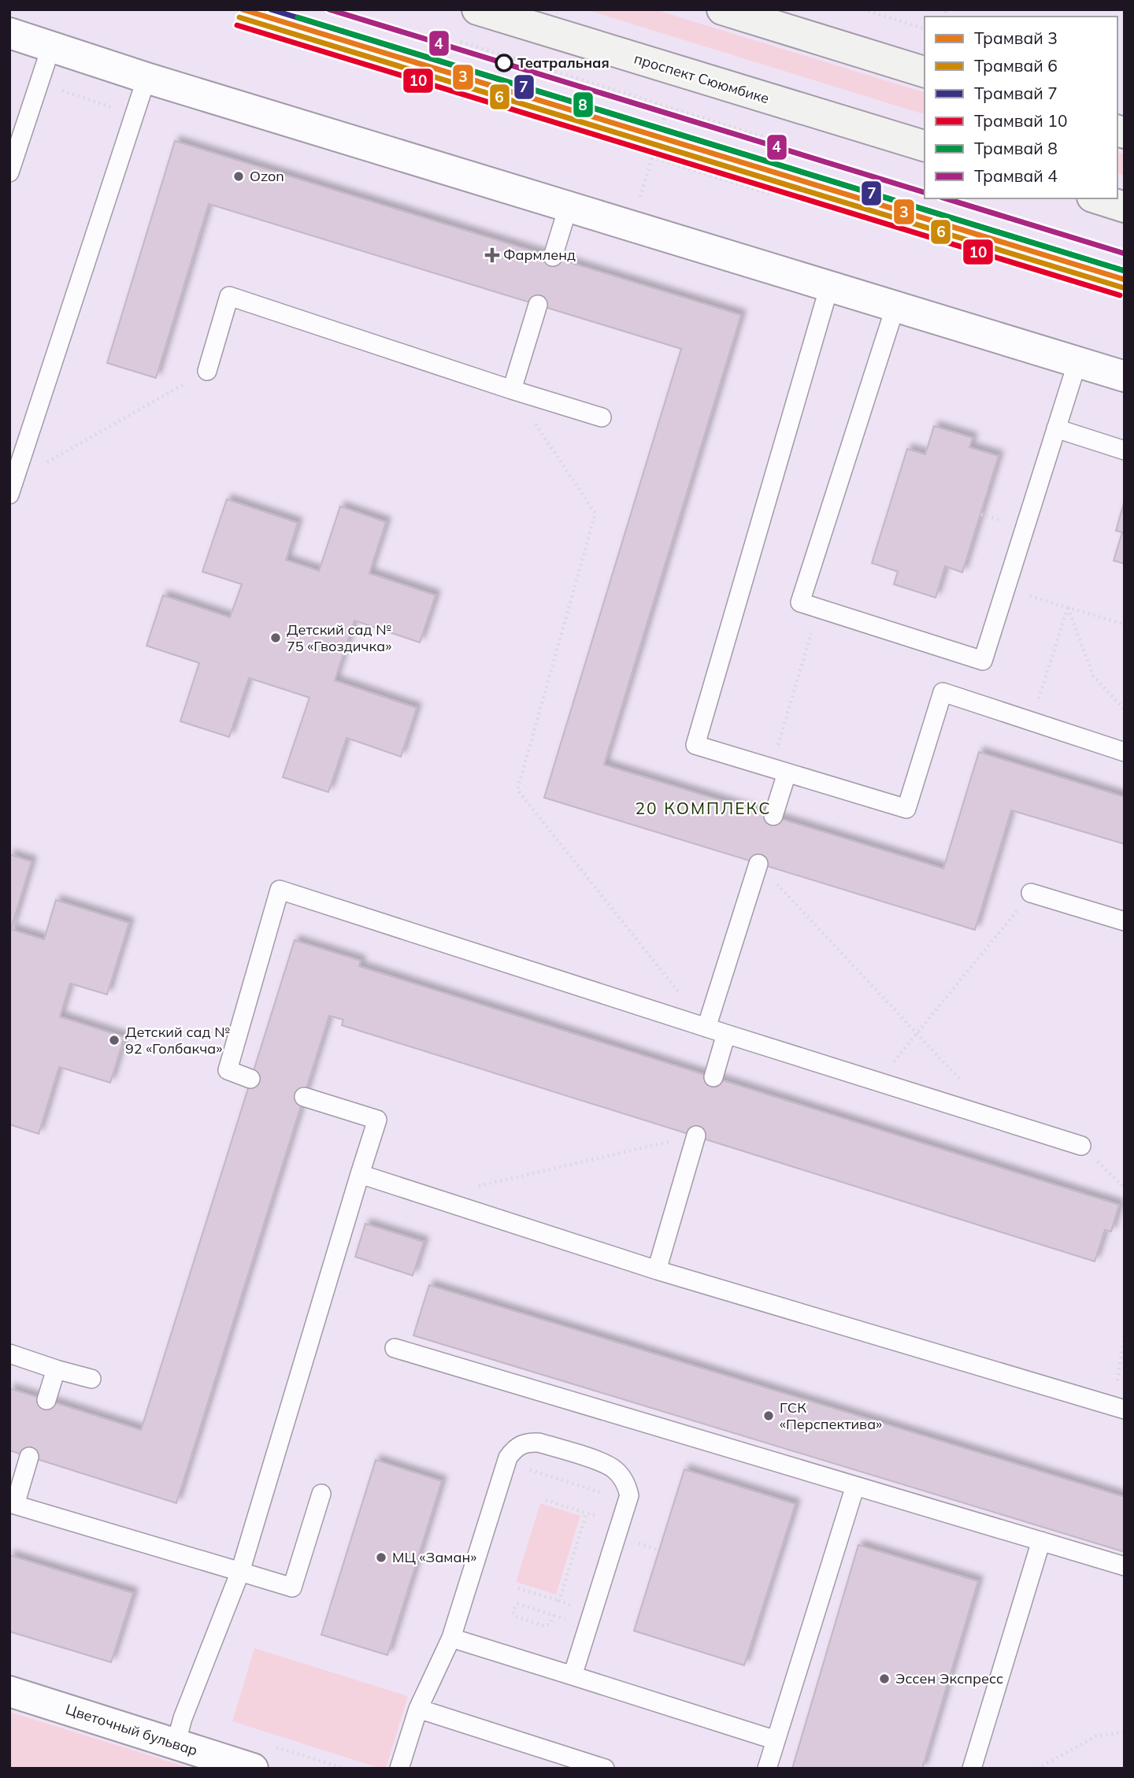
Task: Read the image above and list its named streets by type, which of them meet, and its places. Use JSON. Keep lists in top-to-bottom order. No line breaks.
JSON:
{"streets":{"main road":["проспект Сююмбике"],"street":["Цветочный бульвар"]},"districts":["20 КОМПЛЕКС"],"places":{"other":["Театральная","Ozon","Детский сад № 75 «Гвоздичка»","Детский сад № 92 «Голбакча»","ГСК «Перспектива»","МЦ «Заман»","Эссен Экспресс"],"health":["Фармленд"]},"lines":["tram line 3","tram line 7","tram line 4","tram line 6","tram line 8","tram line 10"],"legend":["Трамвай 3","Трамвай 6","Трамвай 7","Трамвай 10","Трамвай 8","Трамвай 4"]}
